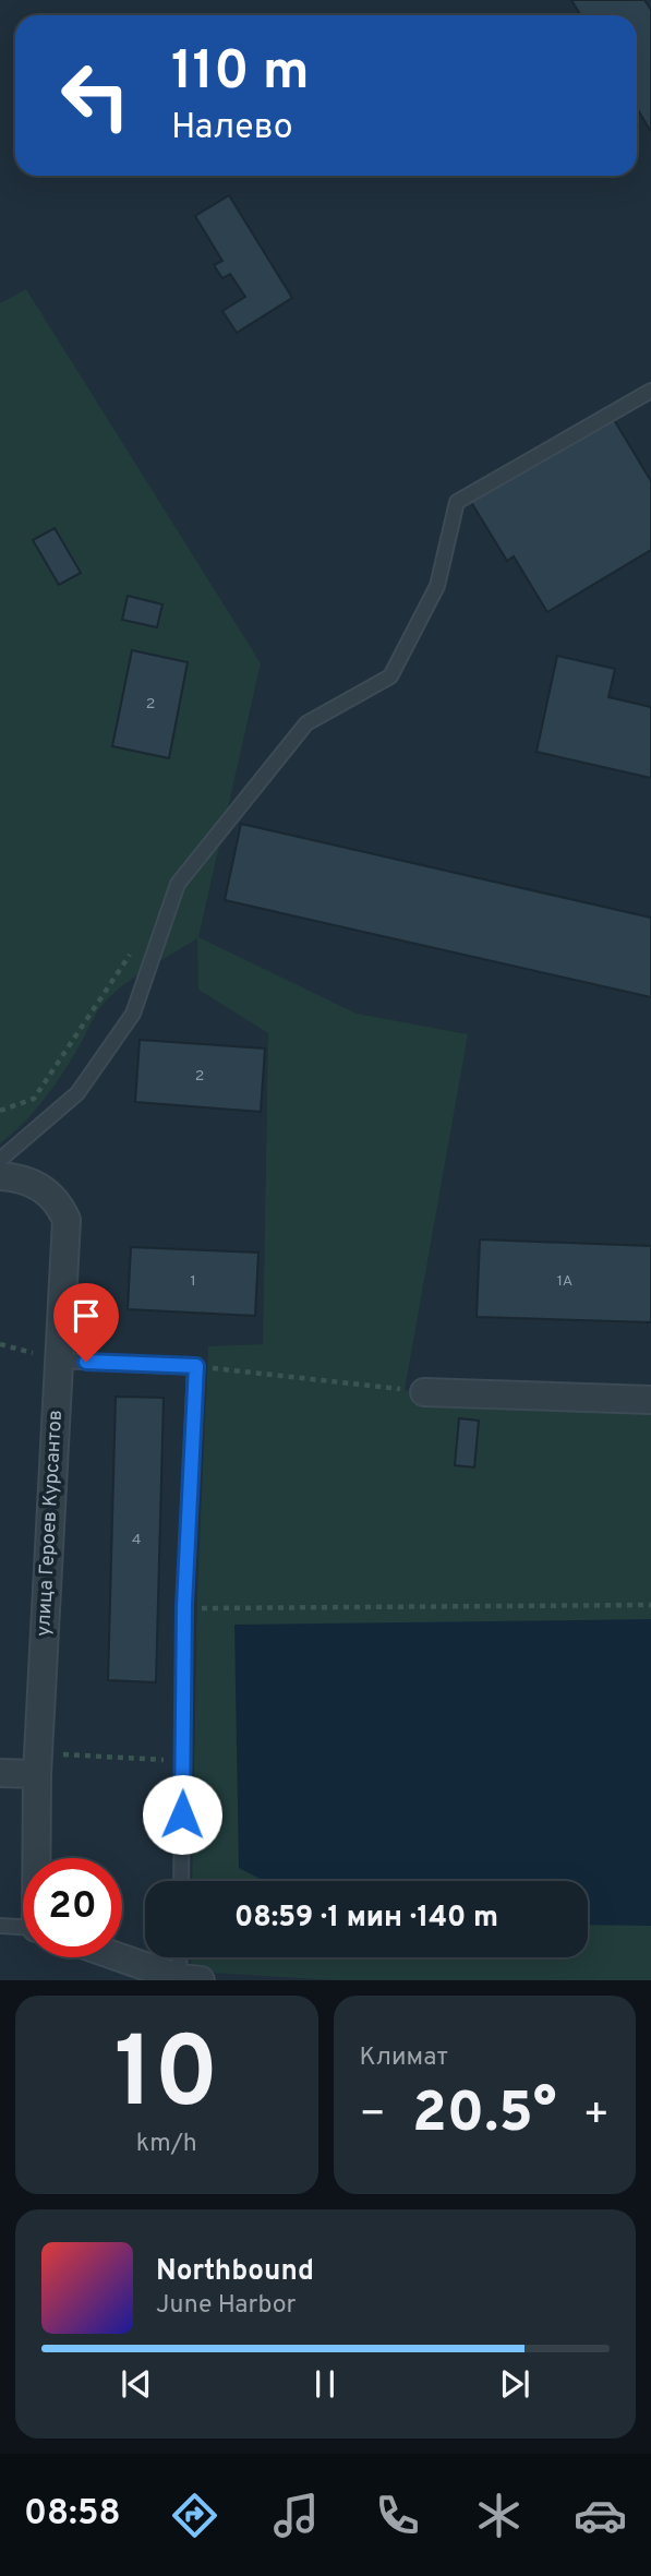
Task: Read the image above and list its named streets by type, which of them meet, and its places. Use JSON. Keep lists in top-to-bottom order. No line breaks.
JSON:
{"streets":{"street":["улица Героев Курсантов"]},"house_numbers":["2","2","1","1А","4"],"page":{"turn":["110 m","Налево"],"limit":"20","trip":"08:59 · 1 мин · 140 m","tile":[["10","km/h"],"Климат"],"heat":["−","20.5°","+"],"song":["Northbound","June Harbor"],"tabs":"08:58"}}
